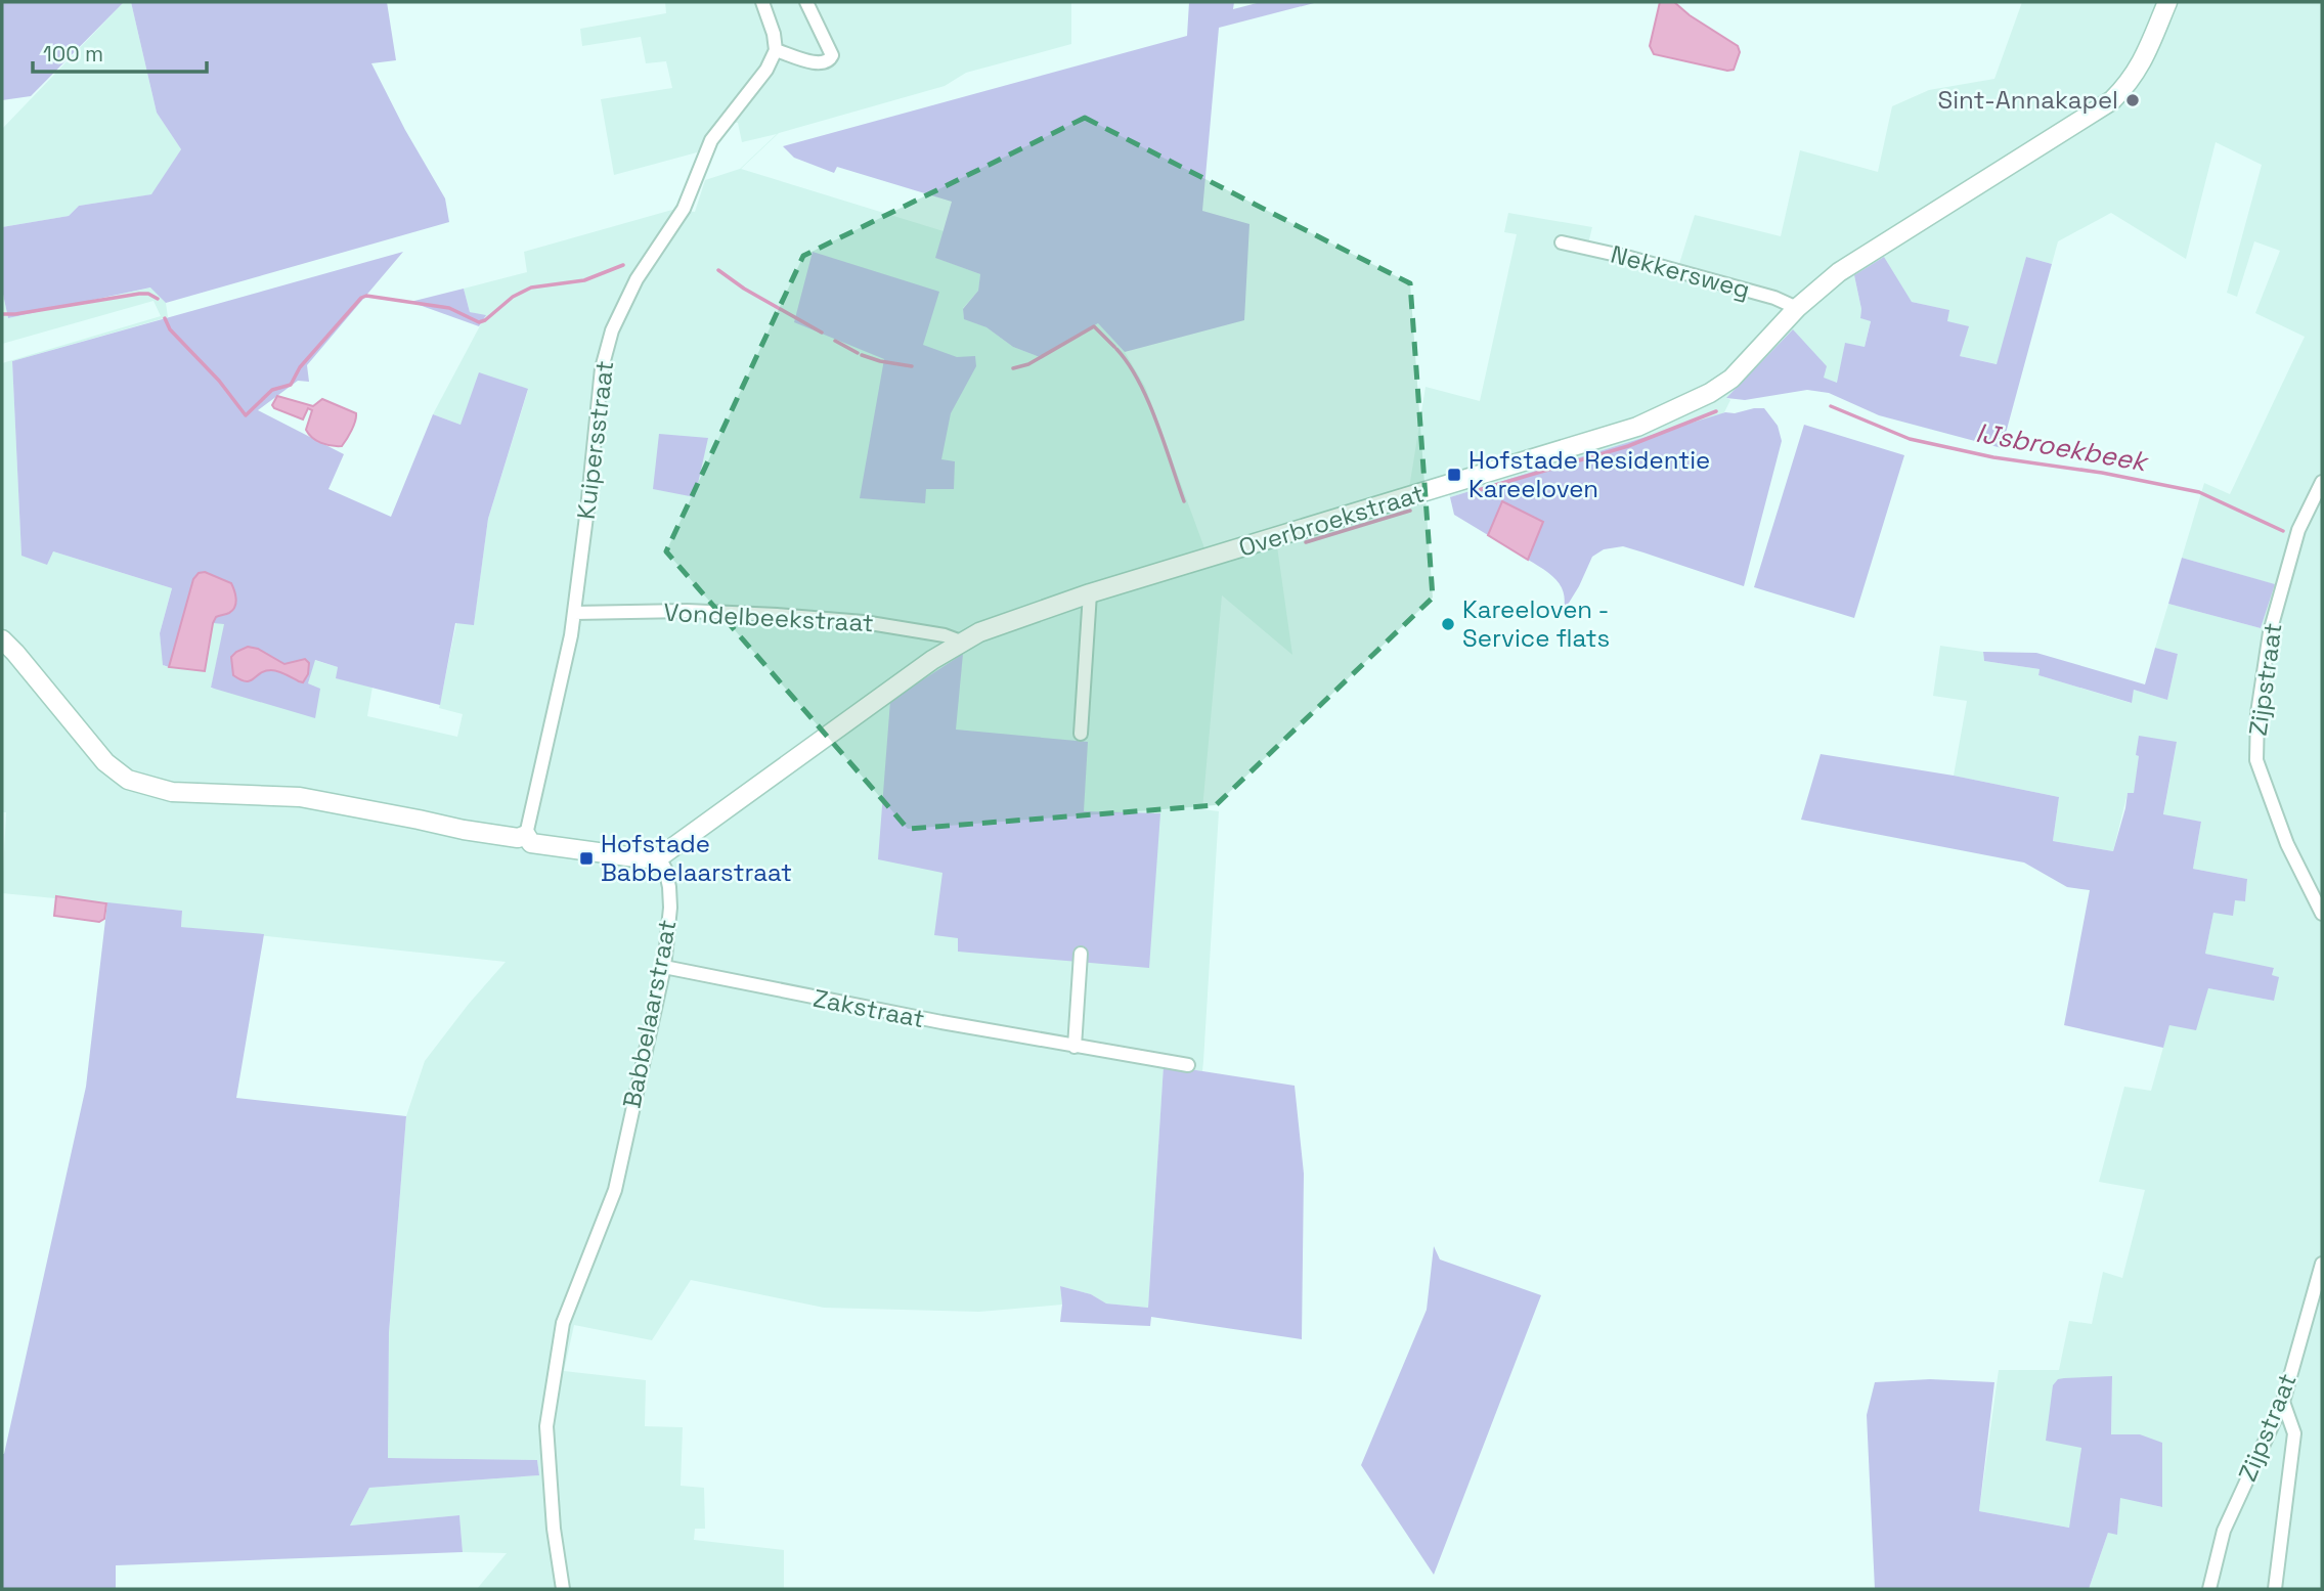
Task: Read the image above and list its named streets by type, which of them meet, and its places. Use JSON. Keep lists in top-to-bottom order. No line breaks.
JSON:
{"streets":{"street":["Nekkersweg","Kuipersstraat","Overbroekstraat","Vondelbeekstraat","Zijpstraat","Zakstraat","Babbelaarstraat"]},"crossings":[["Nekkersweg","Overbroekstraat"],["Kuipersstraat","Vondelbeekstraat"],["Overbroekstraat","Vondelbeekstraat"],["Overbroekstraat","Babbelaarstraat"],["Zakstraat","Babbelaarstraat"]],"water":["IJsbroekbeek"],"places":{"other":["Sint-Annakapel","Kareeloven - Service flats"],"transit":["Hofstade Residentie Kareeloven","Hofstade Babbelaarstraat"]},"scale_bar":"100 m"}
